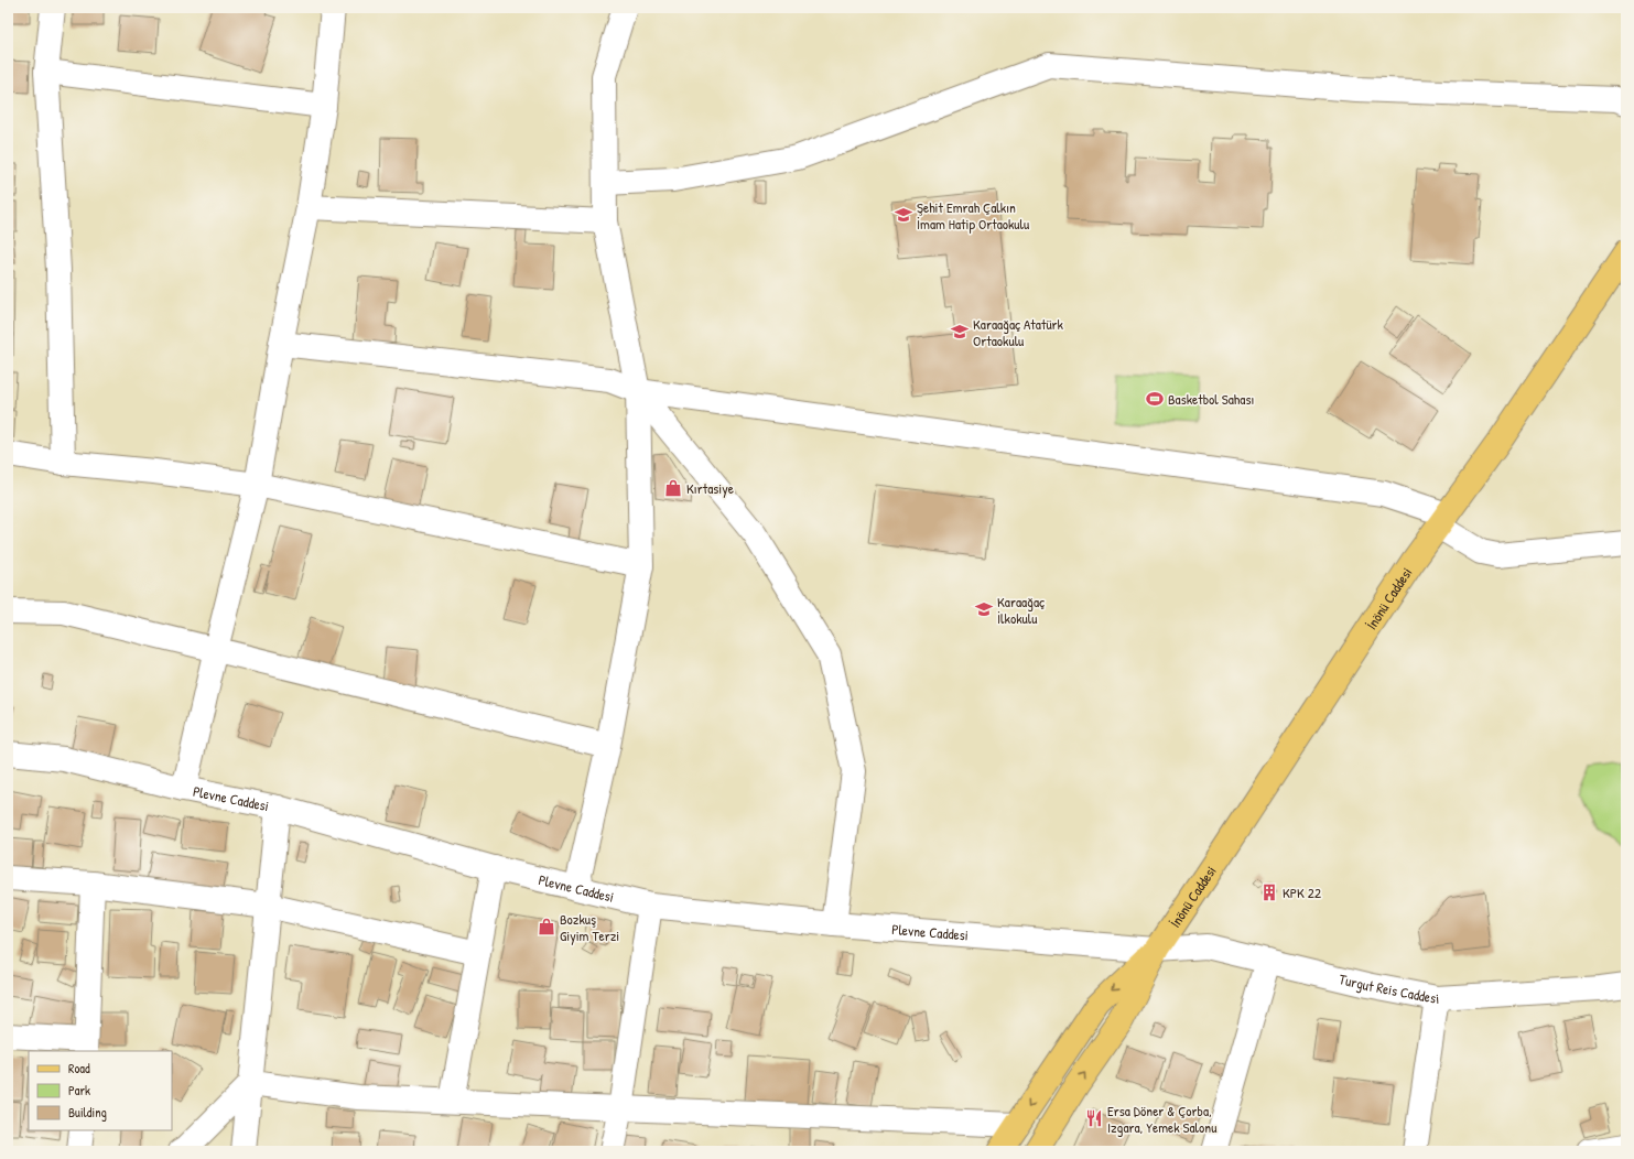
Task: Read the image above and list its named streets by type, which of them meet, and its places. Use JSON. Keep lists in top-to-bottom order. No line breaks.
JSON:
{"streets":{"main road":["İnönü Caddesi"],"street":["Plevne Caddesi","Turgut Reis Caddesi"]},"crossings":[["İnönü Caddesi","Plevne Caddesi"],["İnönü Caddesi","Turgut Reis Caddesi"],["Plevne Caddesi","Turgut Reis Caddesi"]],"places":{"school or university":["Şehit Emrah Çalkın İmam Hatip Ortaokulu","Karaağaç Atatürk Ortaokulu","Karaağaç İlkokulu"],"sports":["Basketbol Sahası"],"shop":["Kırtasiye","Bozkuş Giyim Terzi"],"building":["KPK 22"],"restaurant":["Ersa Döner & Çorba, Izgara, Yemek Salonu"]},"legend":["Road","Park","Building"]}
